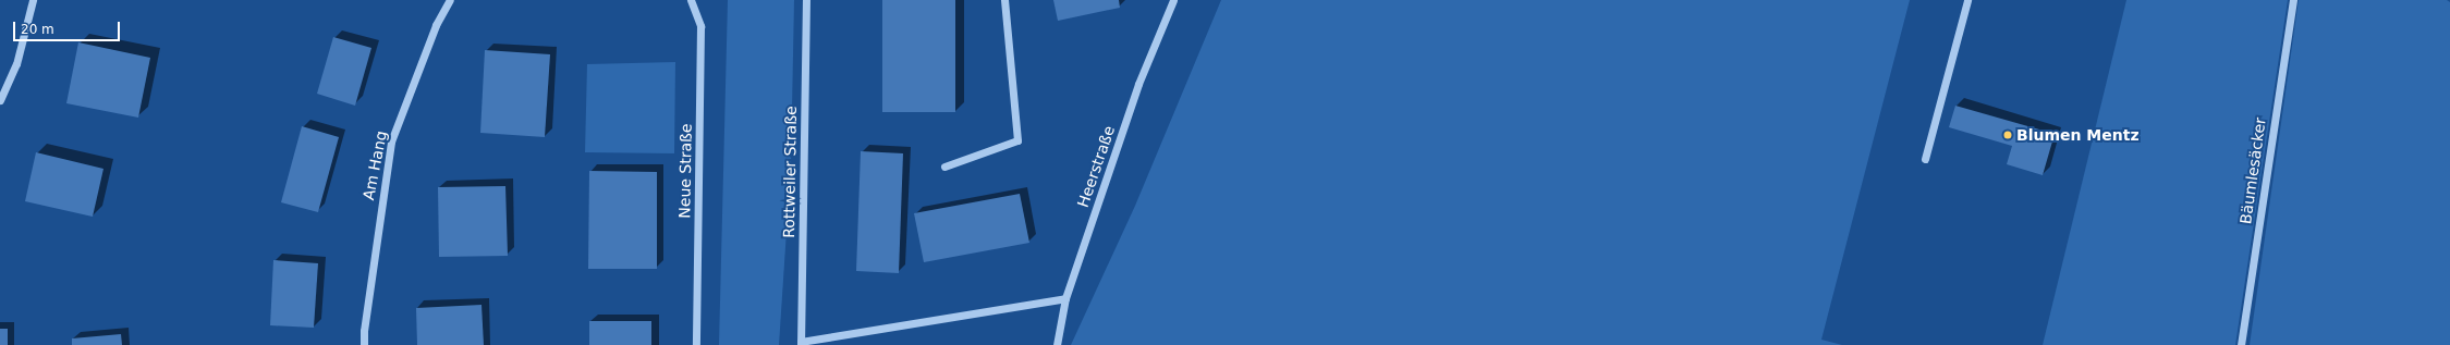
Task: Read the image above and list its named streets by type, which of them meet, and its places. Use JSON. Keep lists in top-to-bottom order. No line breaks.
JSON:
{"streets":{"street":["Am Hang","Heerstraße","Neue Straße","Bäumlesäcker","Rottweiler Straße"]},"places":["Blumen Mentz"],"scale_bar":"20 m"}
